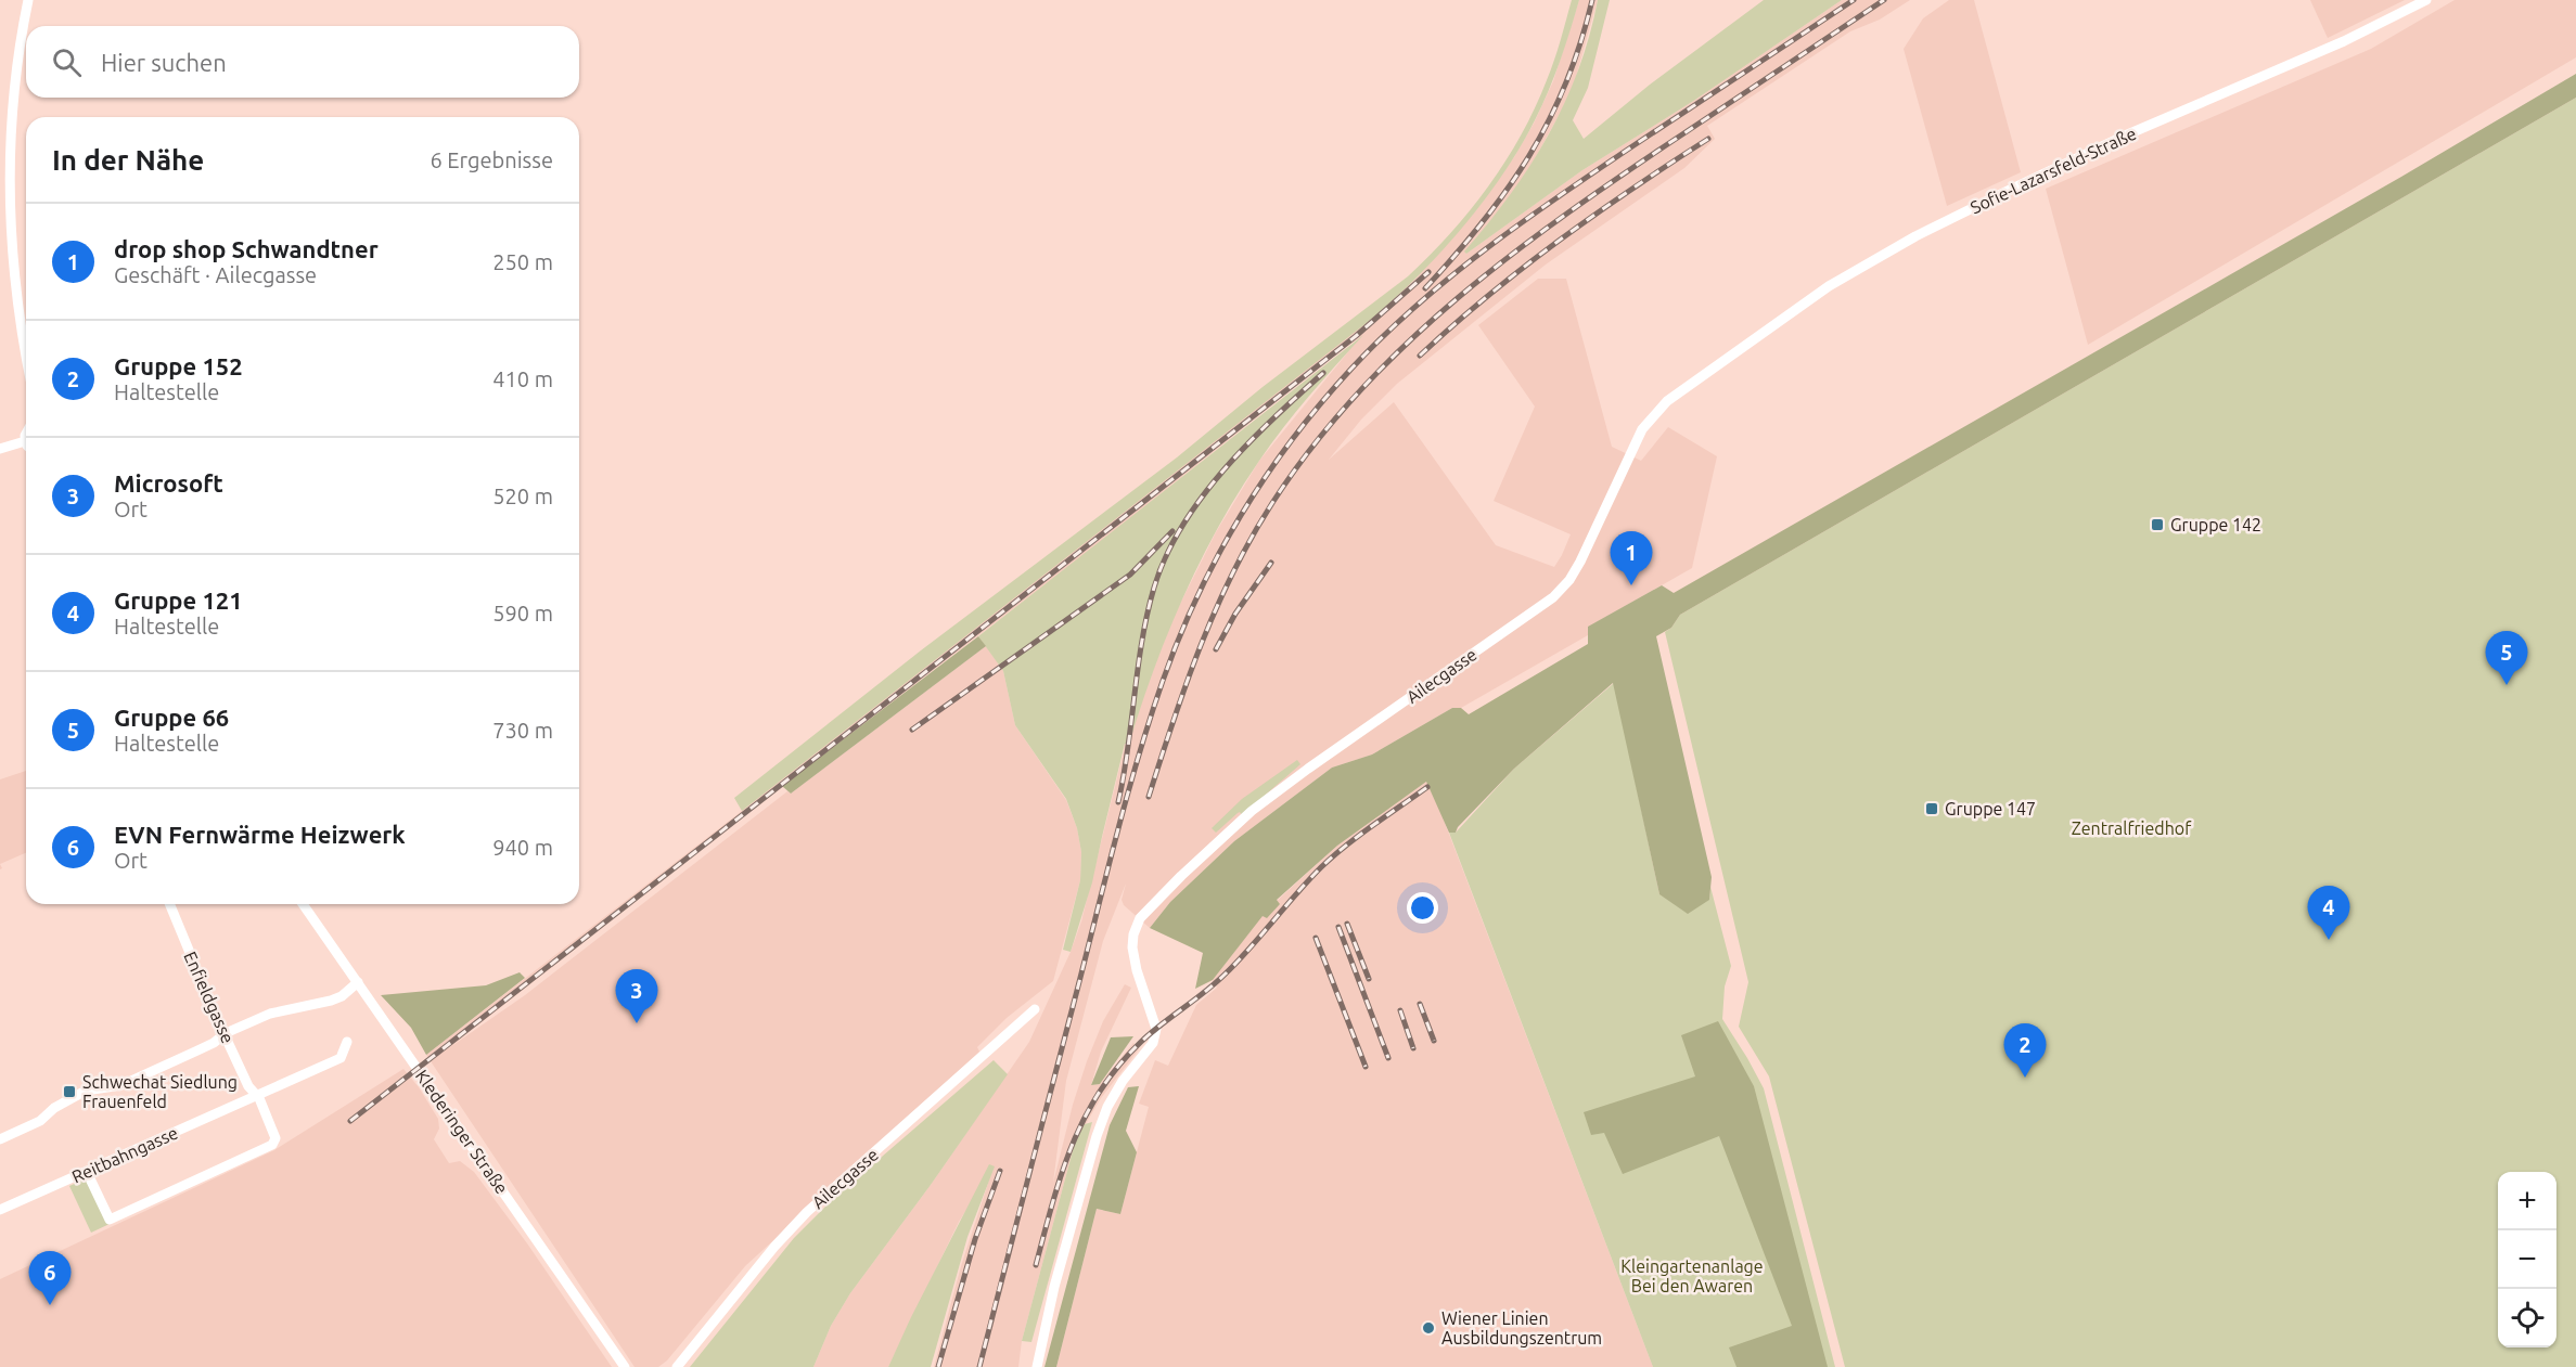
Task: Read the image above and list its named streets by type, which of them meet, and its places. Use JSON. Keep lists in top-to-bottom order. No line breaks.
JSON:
{"streets":{"street":["Sofie-Lazarsfeld-Straße","Ailecgasse","Enfieldgasse","Klederinger Straße","Reitbahngasse"]},"crossings":[["Sofie-Lazarsfeld-Straße","Ailecgasse"],["Enfieldgasse","Reitbahngasse"]],"parks":["Zentralfriedhof","Kleingartenanlage Bei den Awaren"],"places":{"transit":["Gruppe 142","Gruppe 147","Schwechat Siedlung Frauenfeld"],"other":["Wiener Linien Ausbildungszentrum"]},"page":{"search":"Hier suchen","heading":["In der Nähe","6 Ergebnisse"],"list":[{"mark":"1","name":"drop shop Schwandtner","note":"Geschäft · Ailecgasse","value":"250 m"},{"mark":"2","name":"Gruppe 152","note":"Haltestelle","value":"410 m"},{"mark":"3","name":"Microsoft","note":"Ort","value":"520 m"},{"mark":"4","name":"Gruppe 121","note":"Haltestelle","value":"590 m"},{"mark":"5","name":"Gruppe 66","note":"Haltestelle","value":"730 m"},{"mark":"6","name":"EVN Fernwärme Heizwerk","note":"Ort","value":"940 m"}],"pins":["1","5","4","3","2","6"],"map_buttons":["+","−"]}}
